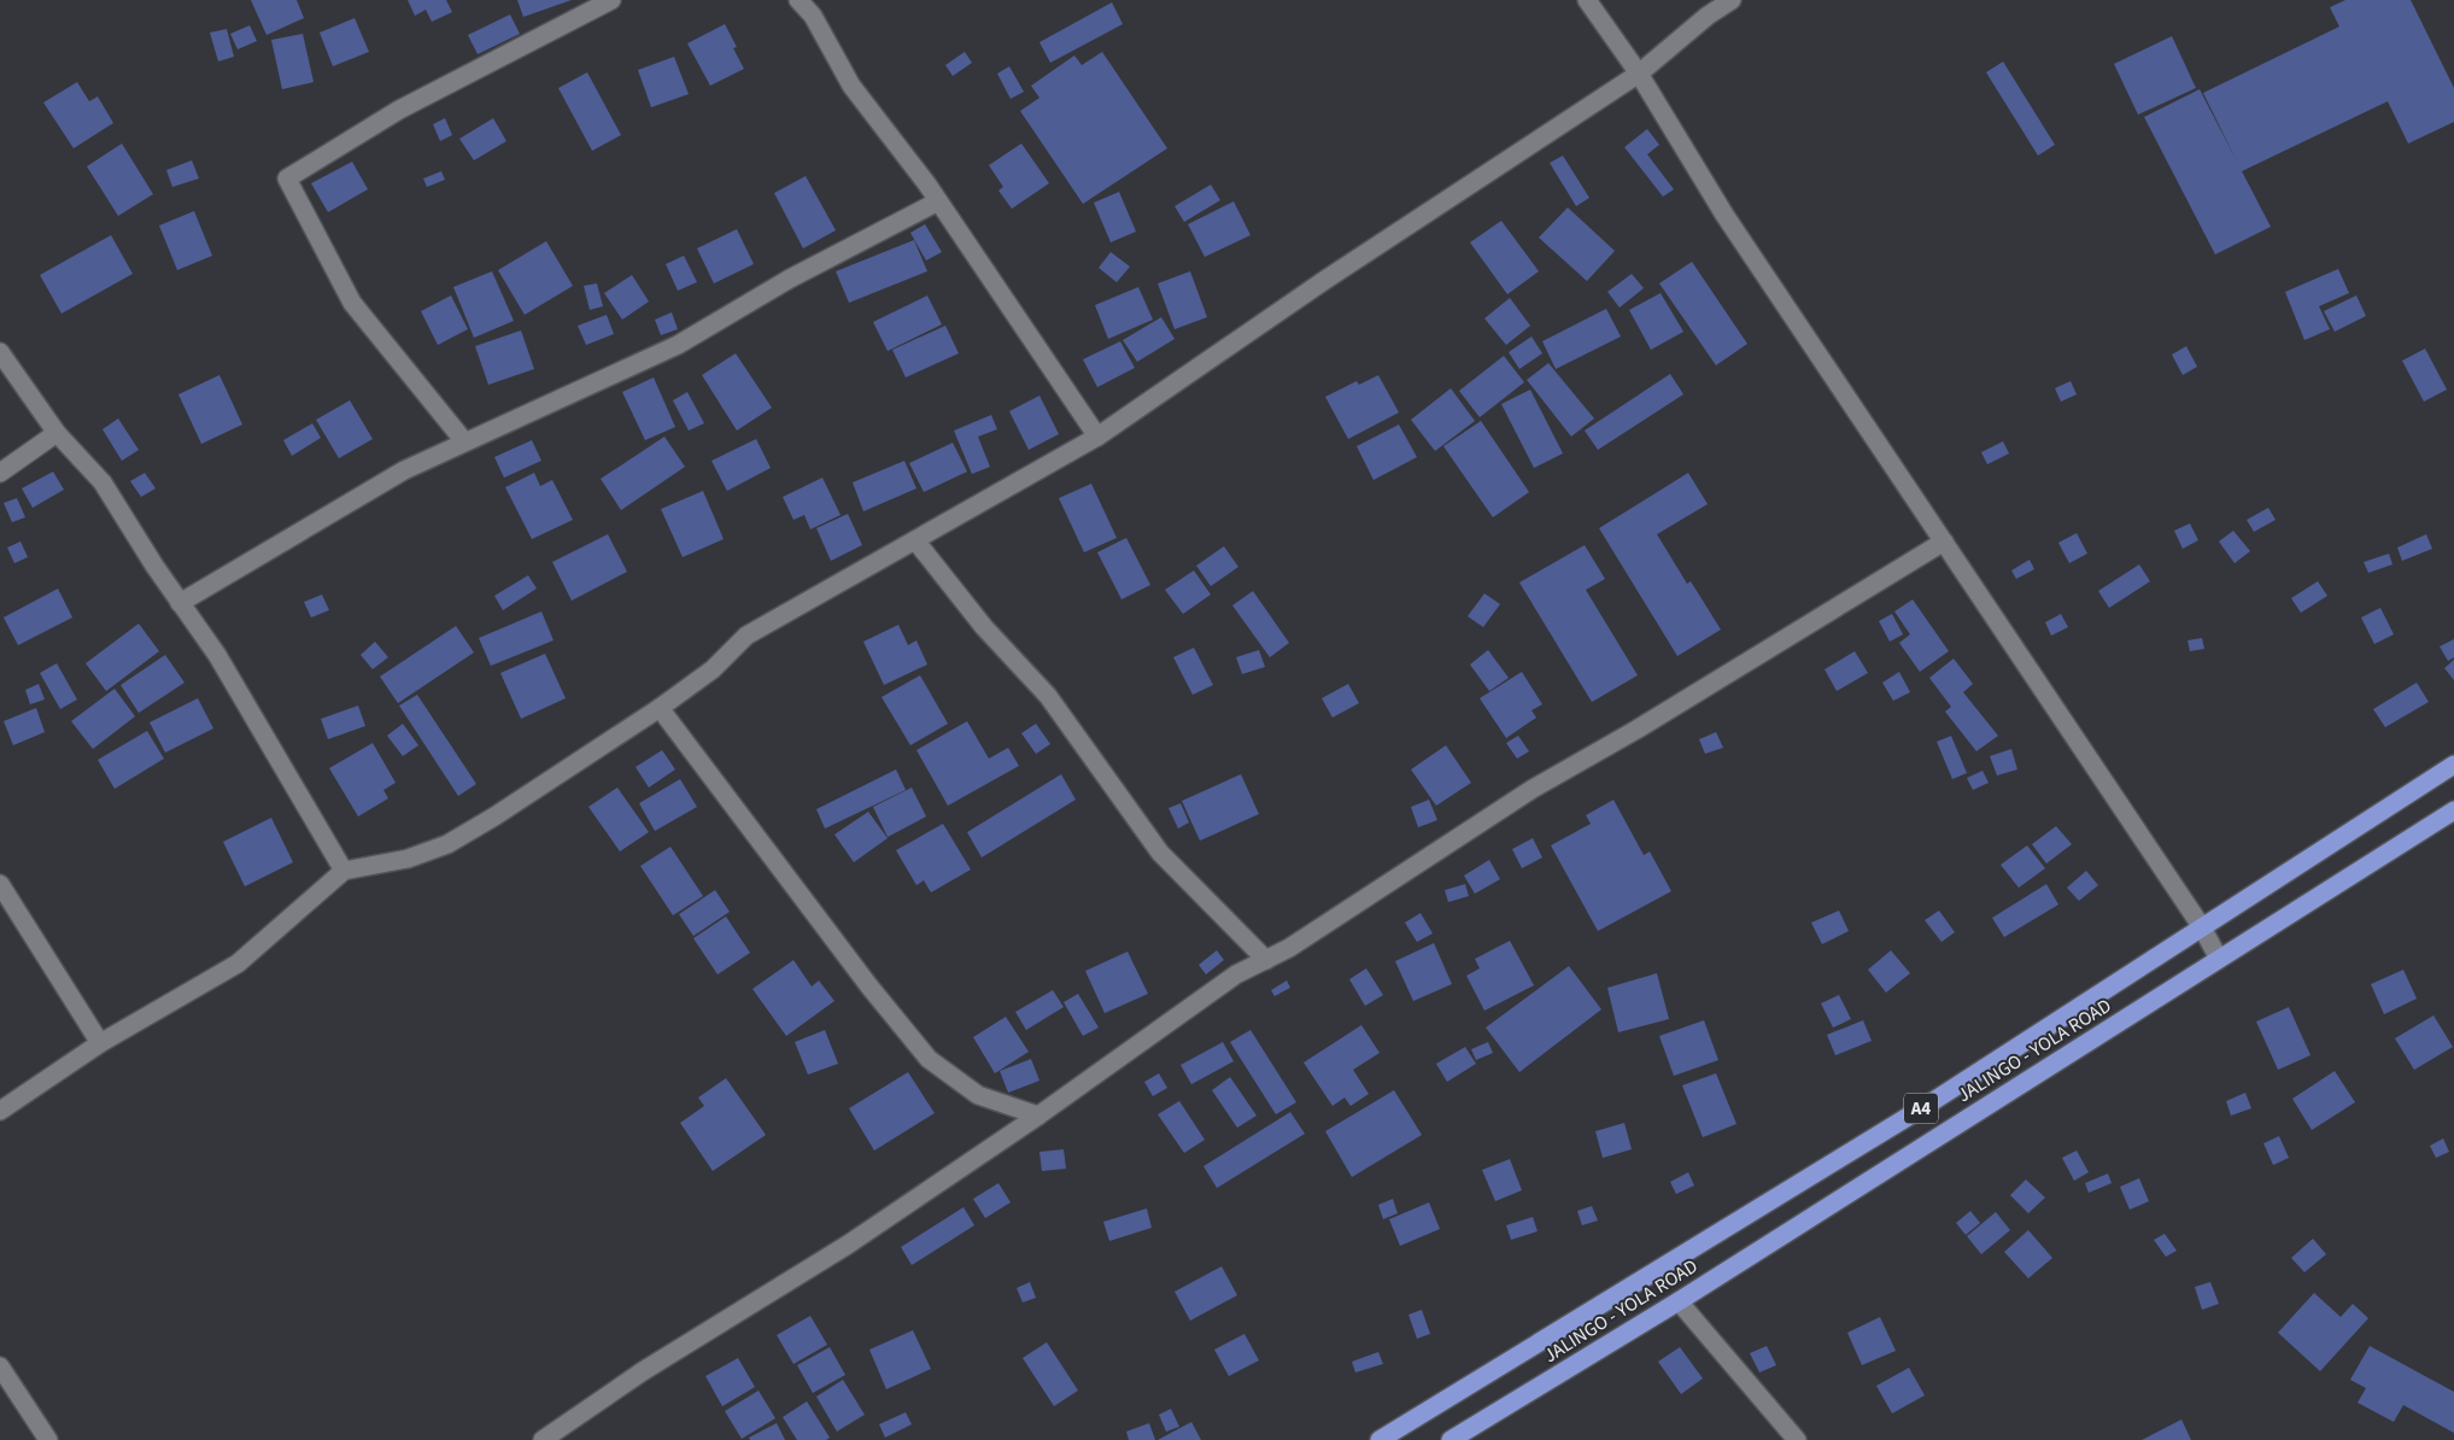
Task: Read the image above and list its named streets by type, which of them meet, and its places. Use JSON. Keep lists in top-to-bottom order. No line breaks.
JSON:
{"streets":{"highway":["JALINGO - YOLA ROAD","A4"]}}
